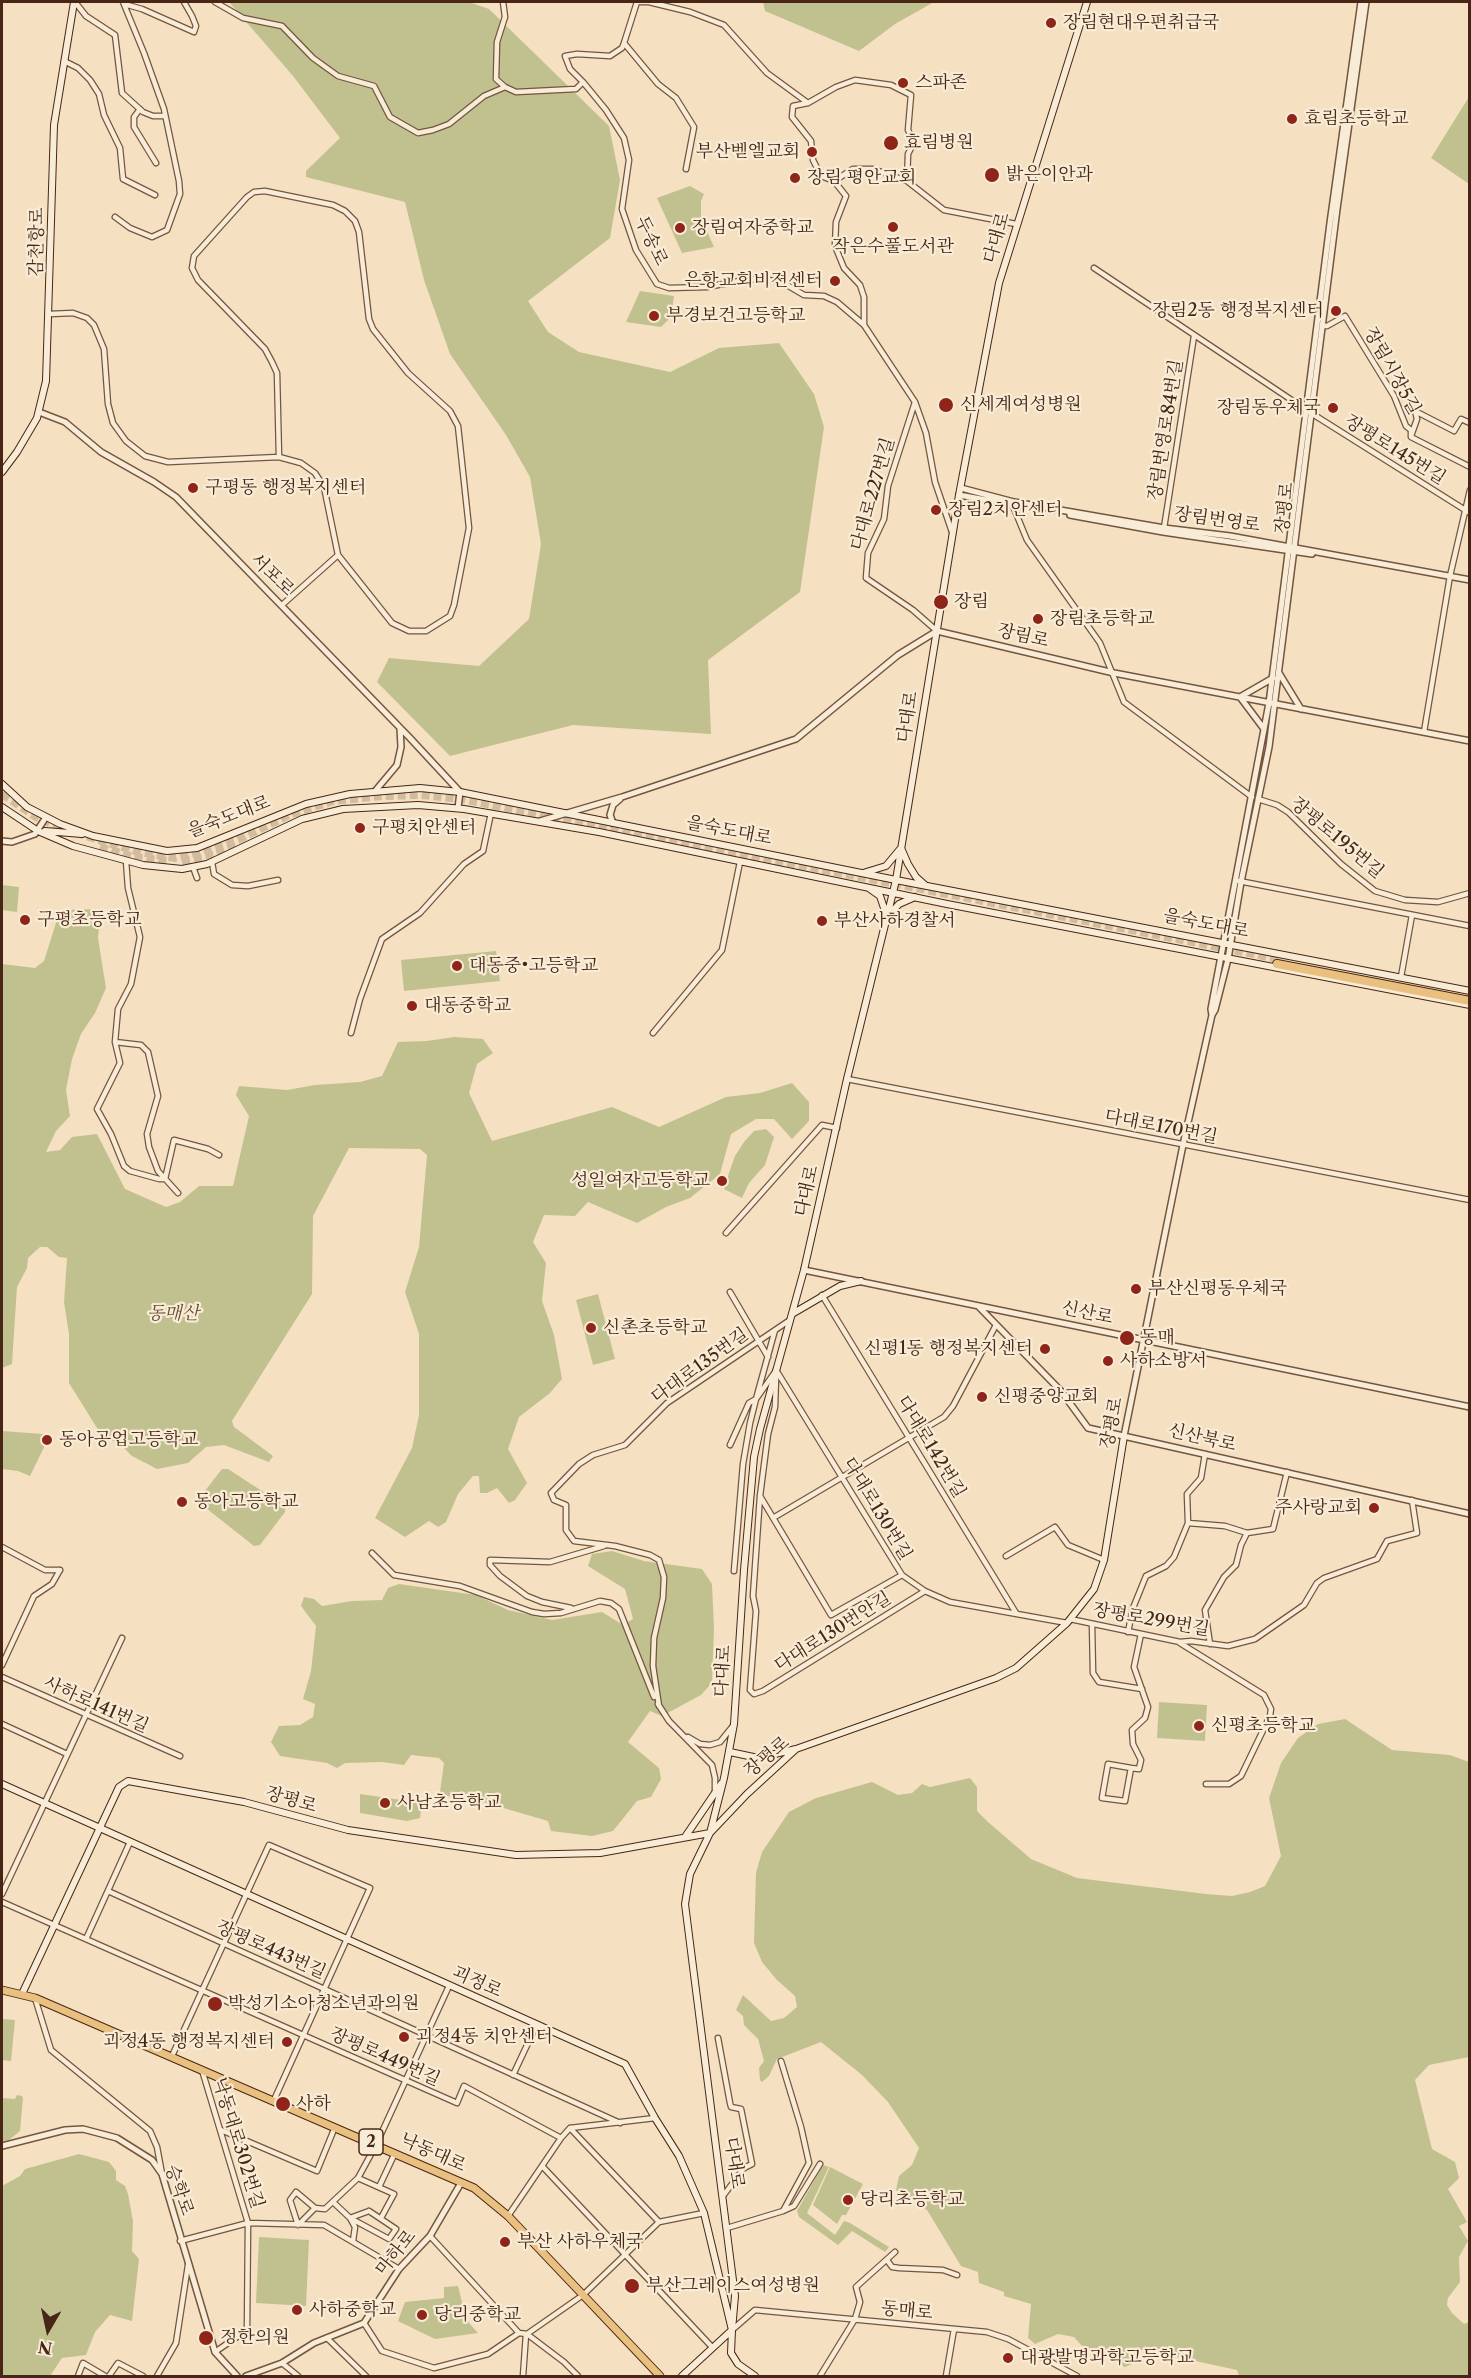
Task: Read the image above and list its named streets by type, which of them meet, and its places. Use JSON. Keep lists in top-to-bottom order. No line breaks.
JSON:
{"streets":{"main road":["다대로","감천항로","장평로","을숙도대로","괴정로","2","낙동대로"],"street":["두송로","장림시장5길","장림번영로84번길","장평로145번길","다대로227번길","장림번영로","서포로","장림로","장평로195번길","다대로170번길","신산로","다대로135번길","신산북로","다대로142번길","다대로130번길","장평로299번길","다대로130번안길","사하로141번길","장평로443번길","장평로449번길","낙동대로302번길","승학로","마하로","동매로"]},"crossings":[["다대로","두송로"],["다대로","다대로227번길"],["다대로","장평로"],["다대로","장림번영로"],["다대로","장림로"],["다대로","을숙도대로"],["다대로","다대로170번길"],["다대로","신산로"],["다대로","다대로135번길"],["다대로","다대로130번길"],["다대로","괴정로"],["다대로","동매로"],["두송로","다대로227번길"],["감천항로","서포로"],["장림시장5길","장평로"],["장림번영로84번길","장평로145번길"],["장림번영로84번길","장림번영로"],["장평로145번길","장평로"],["다대로227번길","장림로"],["장평로","장림번영로"],["장평로","장림로"],["장평로","을숙도대로"],["장평로","장평로195번길"],["장평로","다대로170번길"],["장평로","신산로"],["장평로","신산북로"],["장평로","다대로130번길"],["장평로","장평로299번길"],["장평로","괴정로"],["장평로","장평로449번길"],["장평로","낙동대로"],["장림번영로","장평로195번길"],["서포로","을숙도대로"],["장림로","장평로195번길"],["신산로","신산북로"],["신산북로","장평로299번길"],["다대로142번길","다대로130번길"],["다대로130번길","장평로299번길"],["다대로130번길","다대로130번안길"],["괴정로","동매로"],["낙동대로302번길","낙동대로"],["낙동대로302번길","승학로"],["낙동대로","마하로"]],"parks":["동매산"],"places":["장림현대우편취급국","스파존","효림초등학교","효림병원","부산벧엘교회","밝은이안과","장림 평안교회","작은수풀도서관","장림여자중학교","은항교회비젼센터","장림2동 행정복지센터","부경보건고등학교","신세계여성병원","장림동우체국","구평동 행정복지센터","장림2치안센터","장림","장림초등학교","구평치안센터","구평초등학교","부산사하경찰서","대동중•고등학교","대동중학교","성일여자고등학교","부산신평동우체국","신촌초등학교","동매","신평1동 행정복지센터","사하소방서","신평중앙교회","동아공업고등학교","동아고등학교","주사랑교회","신평초등학교","사남초등학교","박성기소아청소년과의원","괴정4동 치안센터","괴정4동 행정복지센터","사하","당리초등학교","부산 사하우체국","부산그레이스여성병원","사하중학교","당리중학교","정한의원","대광발명과학고등학교"],"north":"bottom"}
